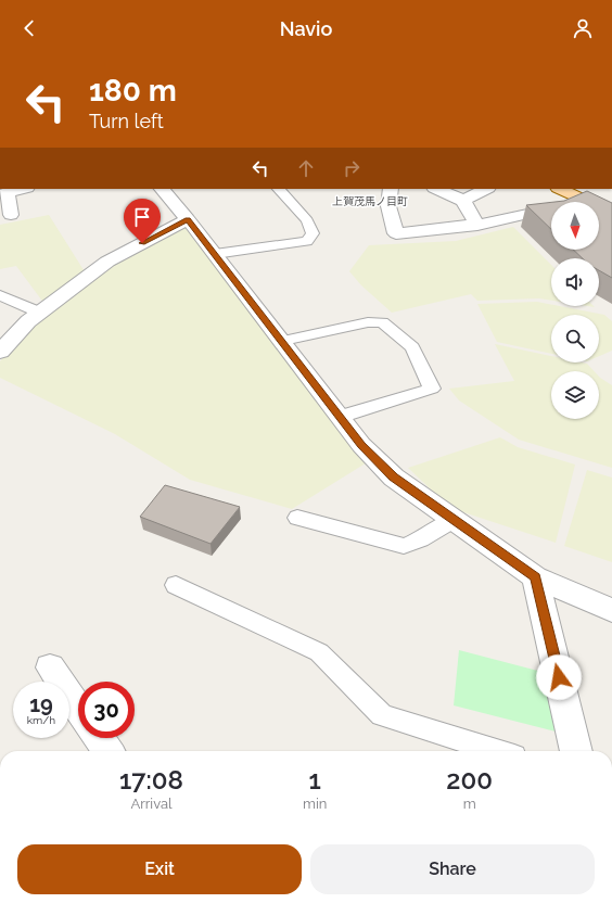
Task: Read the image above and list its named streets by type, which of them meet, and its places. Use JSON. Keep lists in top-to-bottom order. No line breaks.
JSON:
{"districts":["上賀茂馬ノ目町"],"north":"bottom","page":{"header":"Navio","turn":["180 m","Turn left"],"speed":"19 km/h","limit":"30","eta":["17:08","Arrival","1","min","200","m"],"buttons":["Exit","Share"]}}
